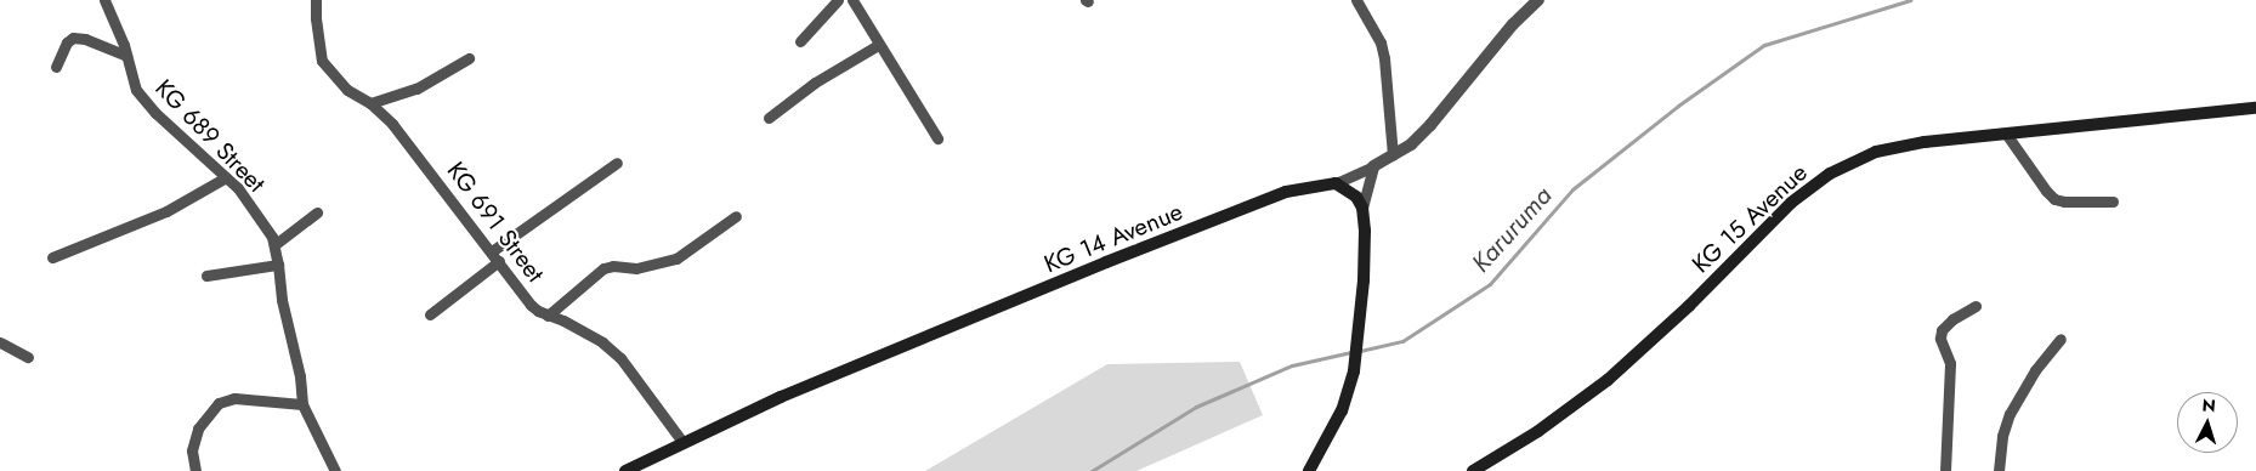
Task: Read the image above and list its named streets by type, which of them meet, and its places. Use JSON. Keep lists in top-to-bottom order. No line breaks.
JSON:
{"streets":{"main road":["KG 15 Avenue","KG 14 Avenue"],"street":["KG 689 Street","KG 691 Street"]},"crossings":[["KG 691 Street","KG 14 Avenue"]],"water":["Karuruma"],"north":"top"}
